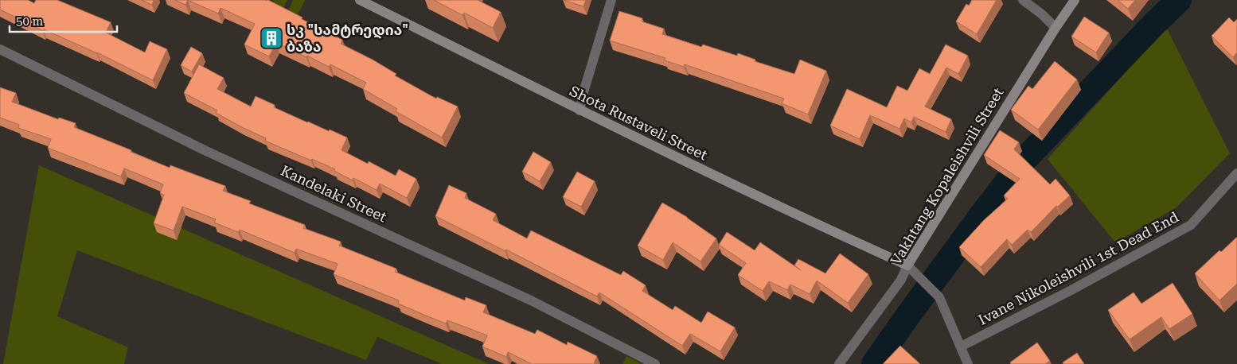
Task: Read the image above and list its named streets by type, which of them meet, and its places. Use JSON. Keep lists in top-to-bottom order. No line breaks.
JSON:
{"streets":{"street":["Shota Rustaveli Street","Vakhtang Kopaleishvili Street","Kandelaki Street","Ivane Nikoleishvili 1st Dead End"]},"crossings":[["Shota Rustaveli Street","Vakhtang Kopaleishvili Street"]],"places":{"building":["სკ \"სამტრედია\" ბაზა"]},"scale_bar":"50 m"}
